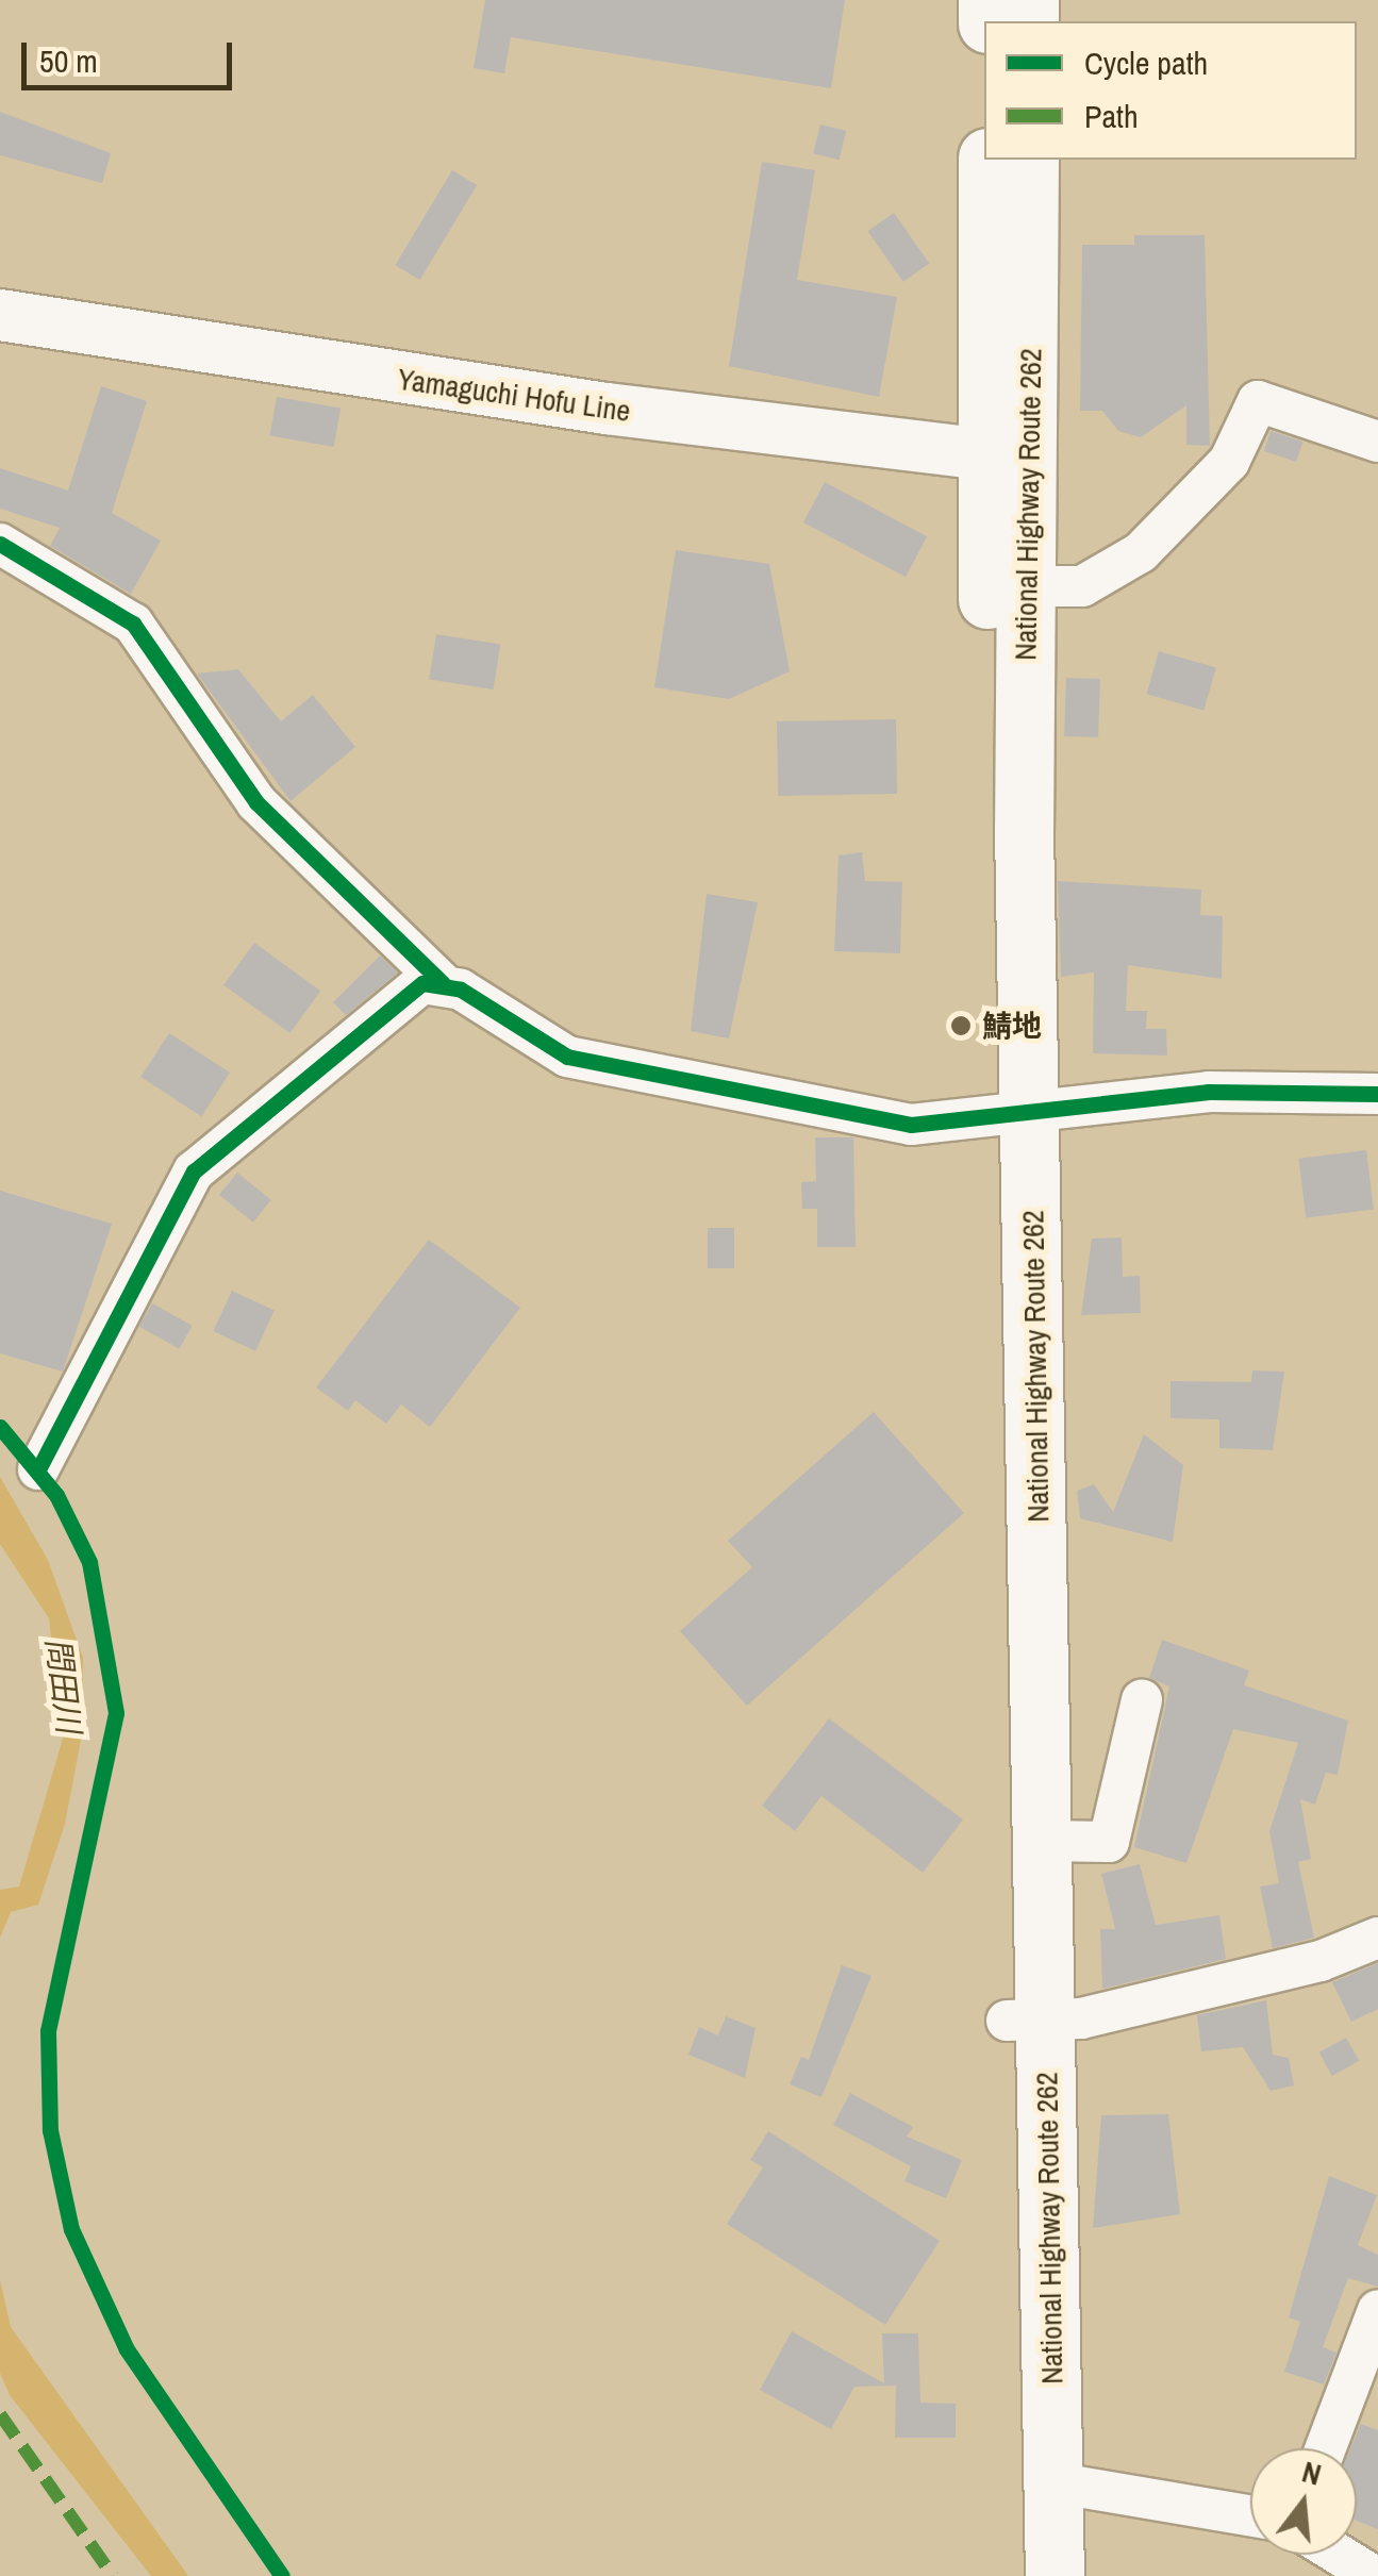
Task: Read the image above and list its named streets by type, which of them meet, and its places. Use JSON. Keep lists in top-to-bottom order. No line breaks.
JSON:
{"streets":{"highway":["National Highway Route 262"],"main road":["Yamaguchi Hofu Line"]},"crossings":[["Yamaguchi Hofu Line","National Highway Route 262"]],"water":["問田川"],"places":["鯖地"],"legend":["Cycle path","Path"],"scale_bar":"50 m","north":"top"}
